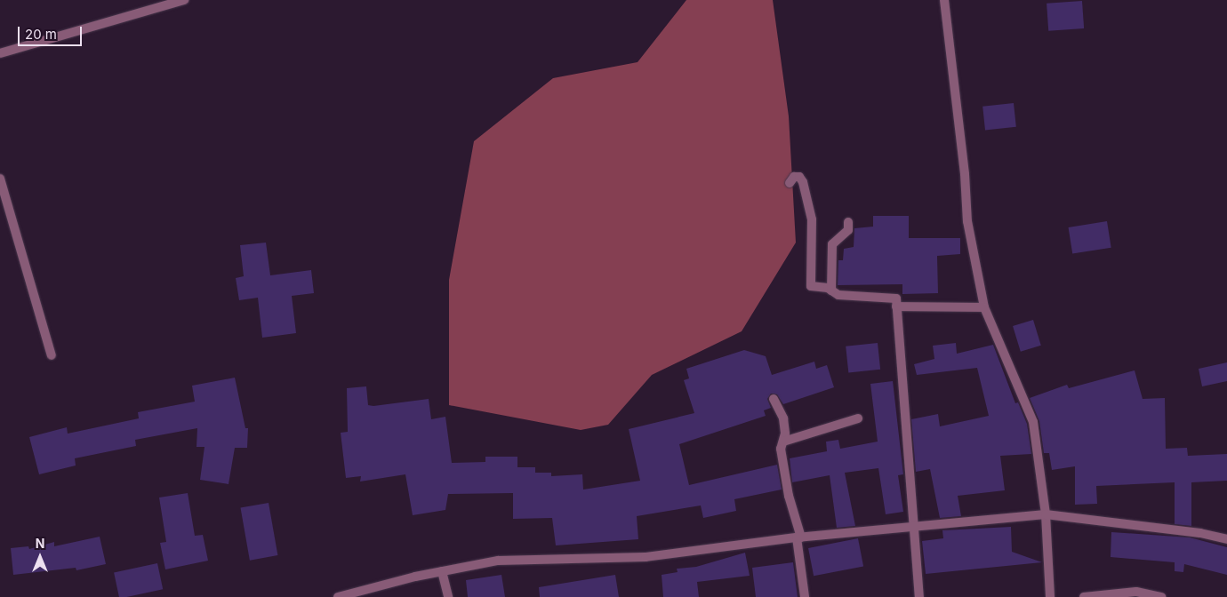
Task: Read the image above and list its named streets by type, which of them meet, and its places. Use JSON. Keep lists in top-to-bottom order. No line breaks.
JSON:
{"scale_bar":"20 m","north":"top"}
